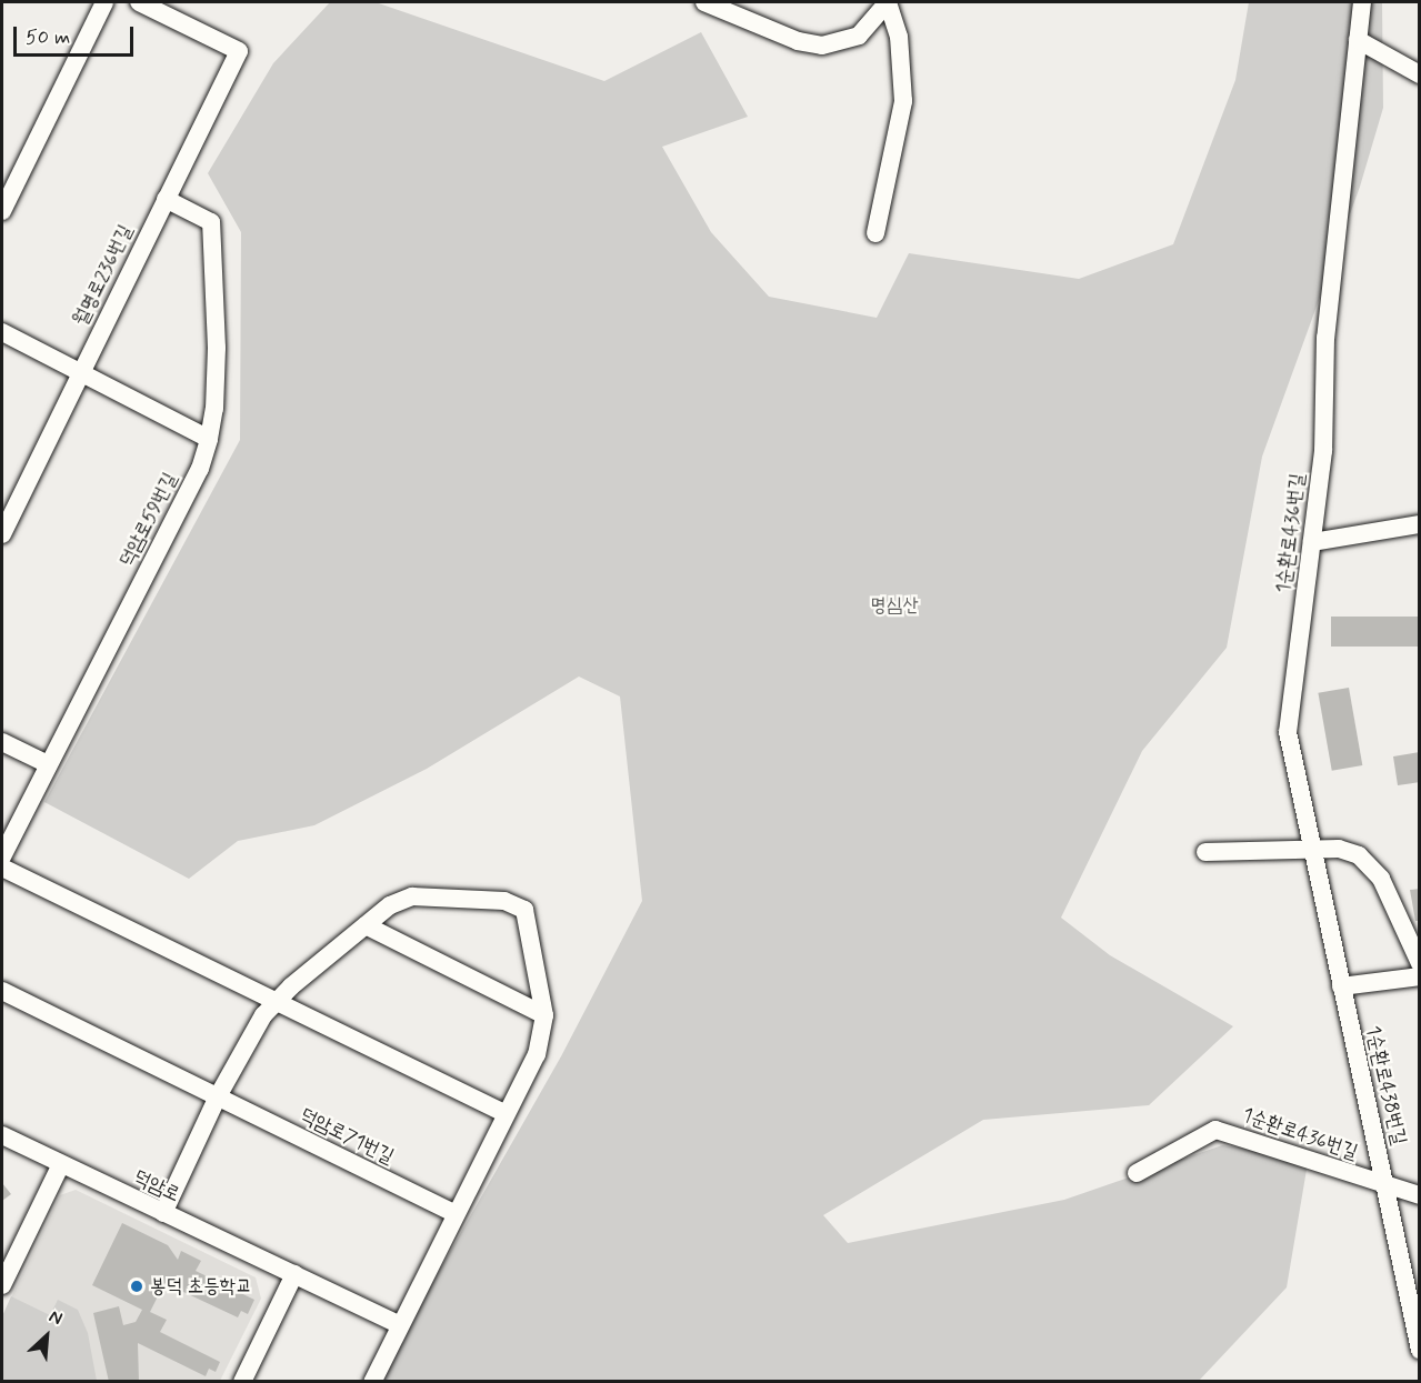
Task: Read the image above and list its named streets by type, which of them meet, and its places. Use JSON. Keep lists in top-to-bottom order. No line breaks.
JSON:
{"streets":{"street":["월명로236번길","덕암로59번길","1순환로436번길","1순환로438번길","덕암로71번길","덕암로"]},"crossings":[["월명로236번길","덕암로59번길"],["1순환로436번길","1순환로438번길"]],"parks":["명심산"],"places":["봉덕 초등학교"],"scale_bar":"50 m","north":"top right"}
